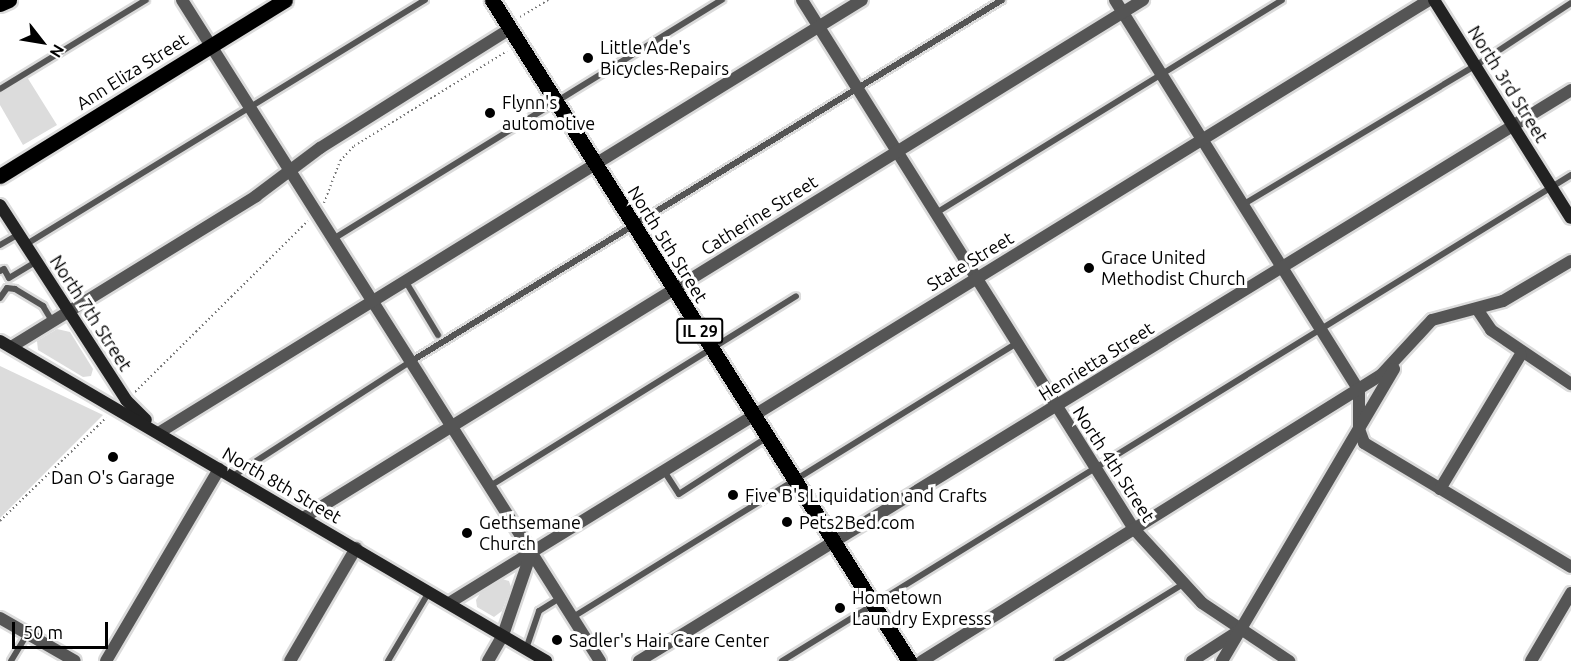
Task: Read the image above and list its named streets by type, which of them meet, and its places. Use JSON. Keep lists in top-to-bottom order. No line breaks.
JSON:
{"streets":{"main road":["Ann Eliza Street","North 5th Street","IL 29"],"street":["North 3rd Street","Catherine Street","State Street","North 7th Street","Henrietta Street","North 4th Street","North 8th Street"]},"crossings":[["North 3rd Street","Henrietta Street"],["Catherine Street","North 5th Street"],["Catherine Street","North 4th Street"],["Catherine Street","North 8th Street"],["North 5th Street","State Street"],["North 5th Street","Henrietta Street"],["State Street","North 4th Street"],["State Street","North 8th Street"],["North 7th Street","North 8th Street"],["Henrietta Street","North 4th Street"]],"places":["Little Ade's Bicycles-Repairs","Flynn's automotive","Grace United Methodist Church","Dan O's Garage","Five B's Liquidation and Crafts","Pets2Bed.com","Gethsemane Church","Hometown Laundry Expresss","Sadler's Hair Care Center"],"scale_bar":"50 m","north":"bottom right"}
